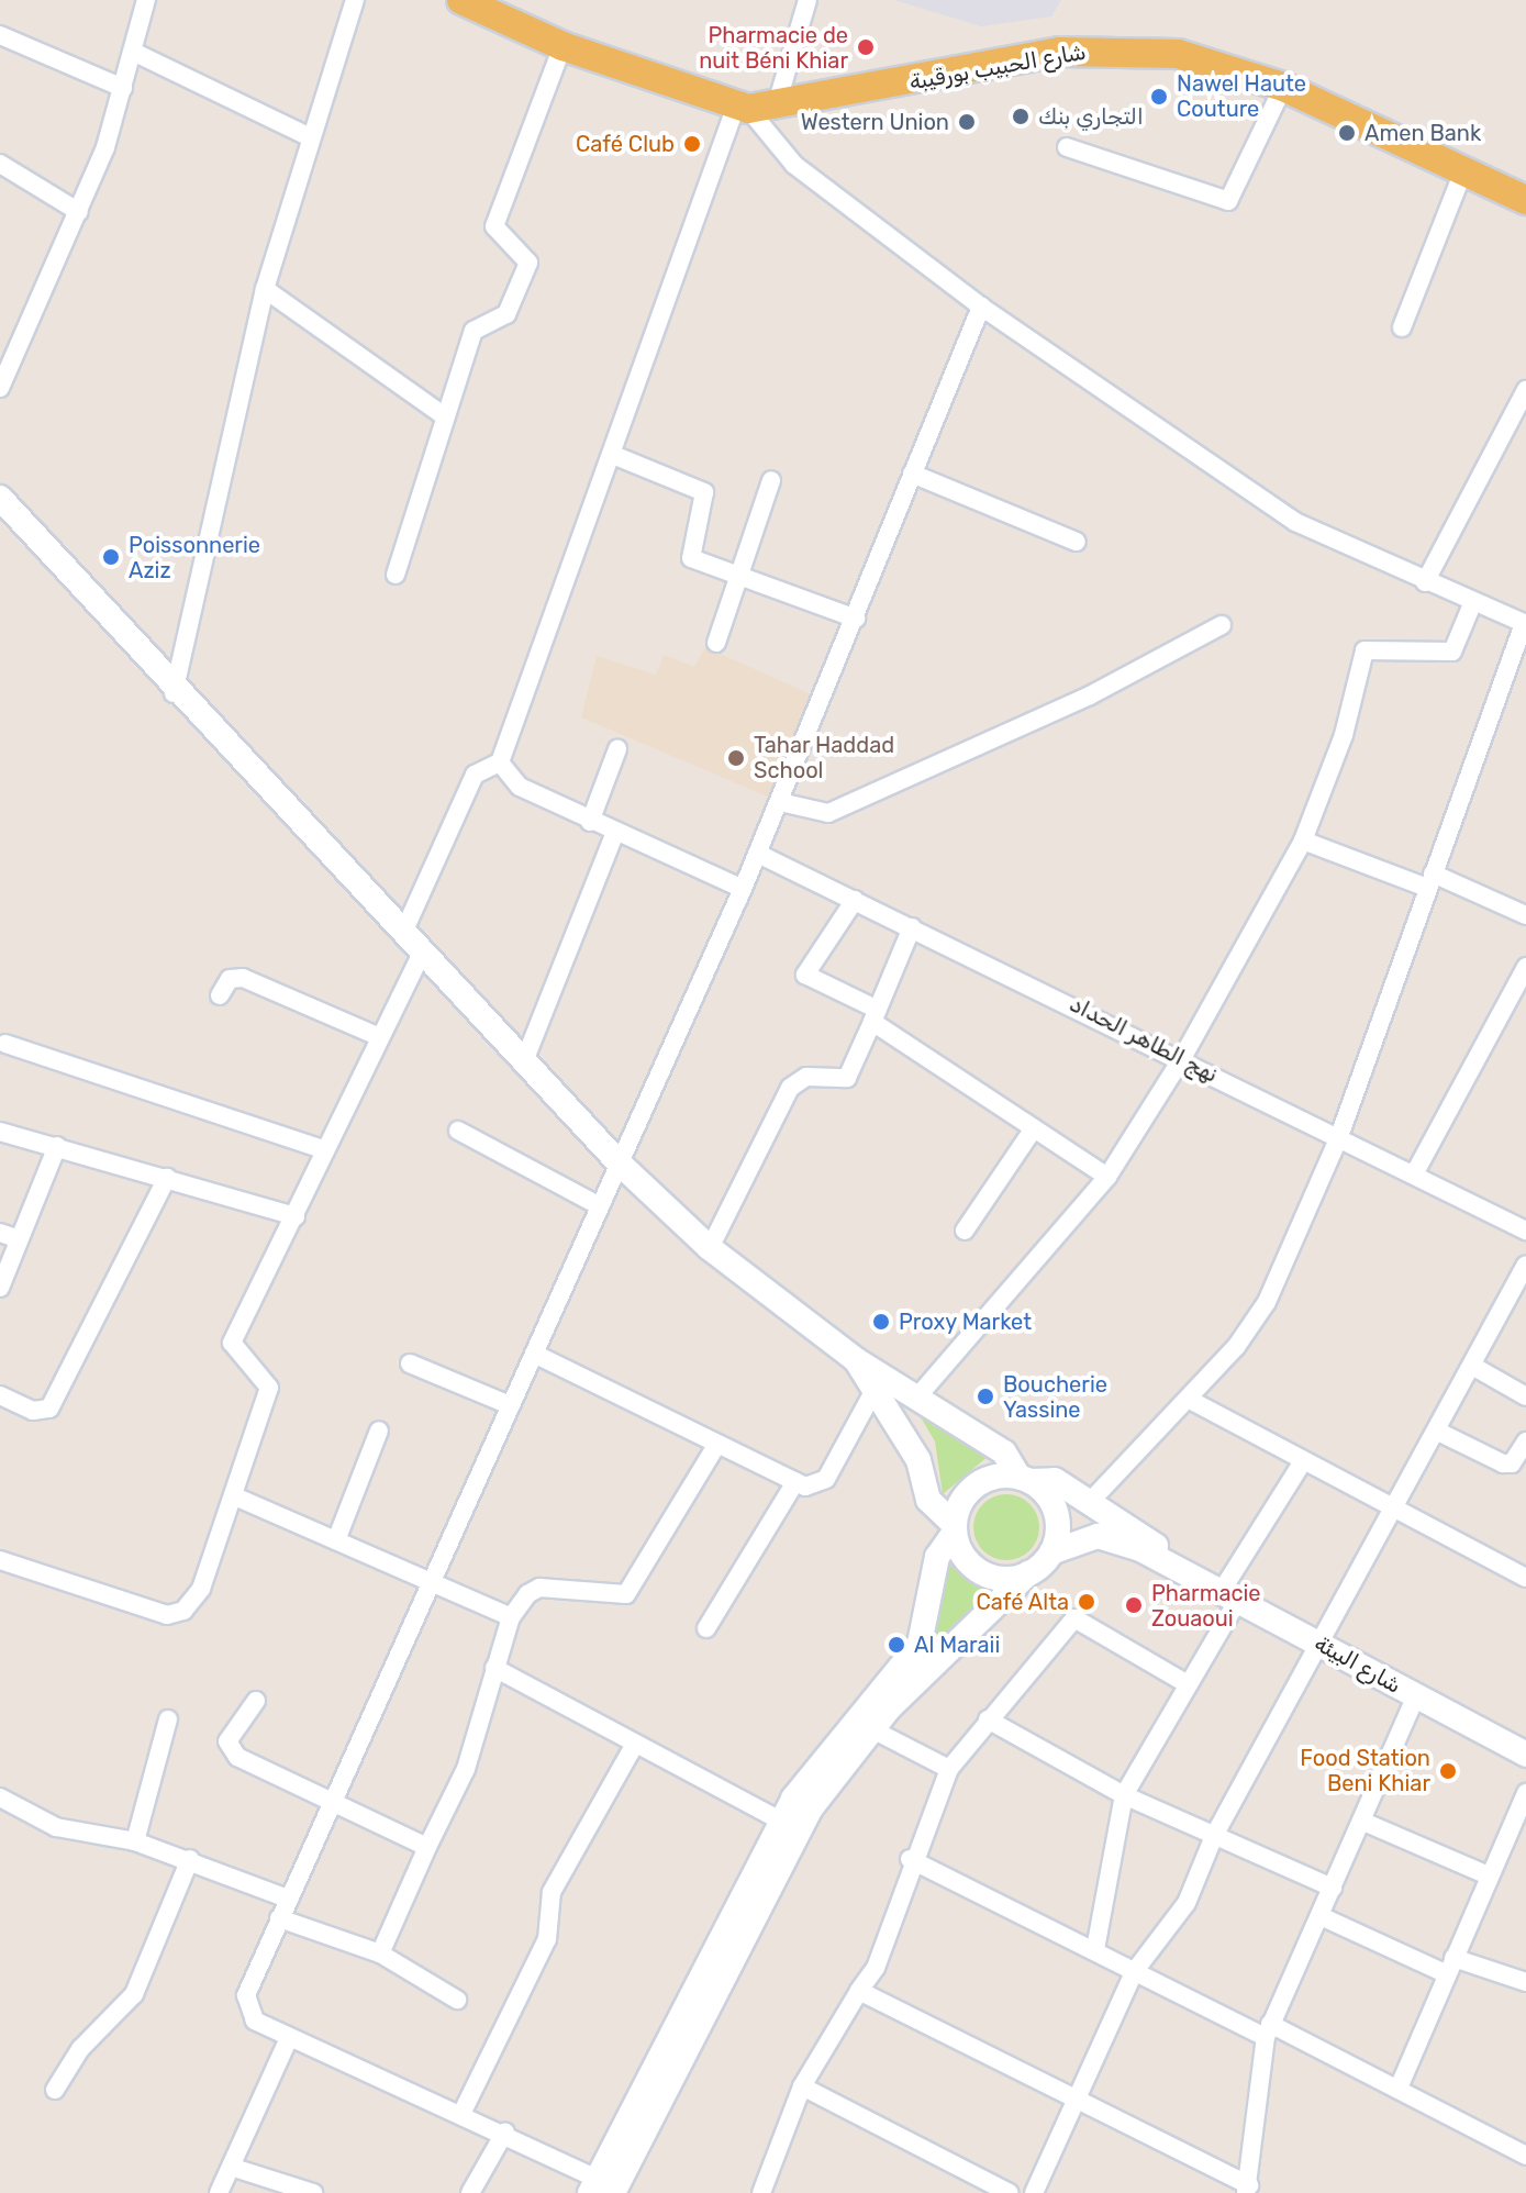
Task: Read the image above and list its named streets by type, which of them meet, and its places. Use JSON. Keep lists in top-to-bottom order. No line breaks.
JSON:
{"streets":{"main road":["شارع الحبيب بورقيبة"],"street":["نهج الطاهر الحداد","شارع البيئة"]},"places":["Pharmacie de nuit Béni Khiar","Nawel Haute Couture","التجاري بنك","Western Union","Amen Bank","Café Club","Poissonnerie Aziz","Tahar Haddad School","Proxy Market","Boucherie Yassine","Café Alta","Pharmacie Zouaoui","Al Maraii","Food Station Beni Khiar"]}
